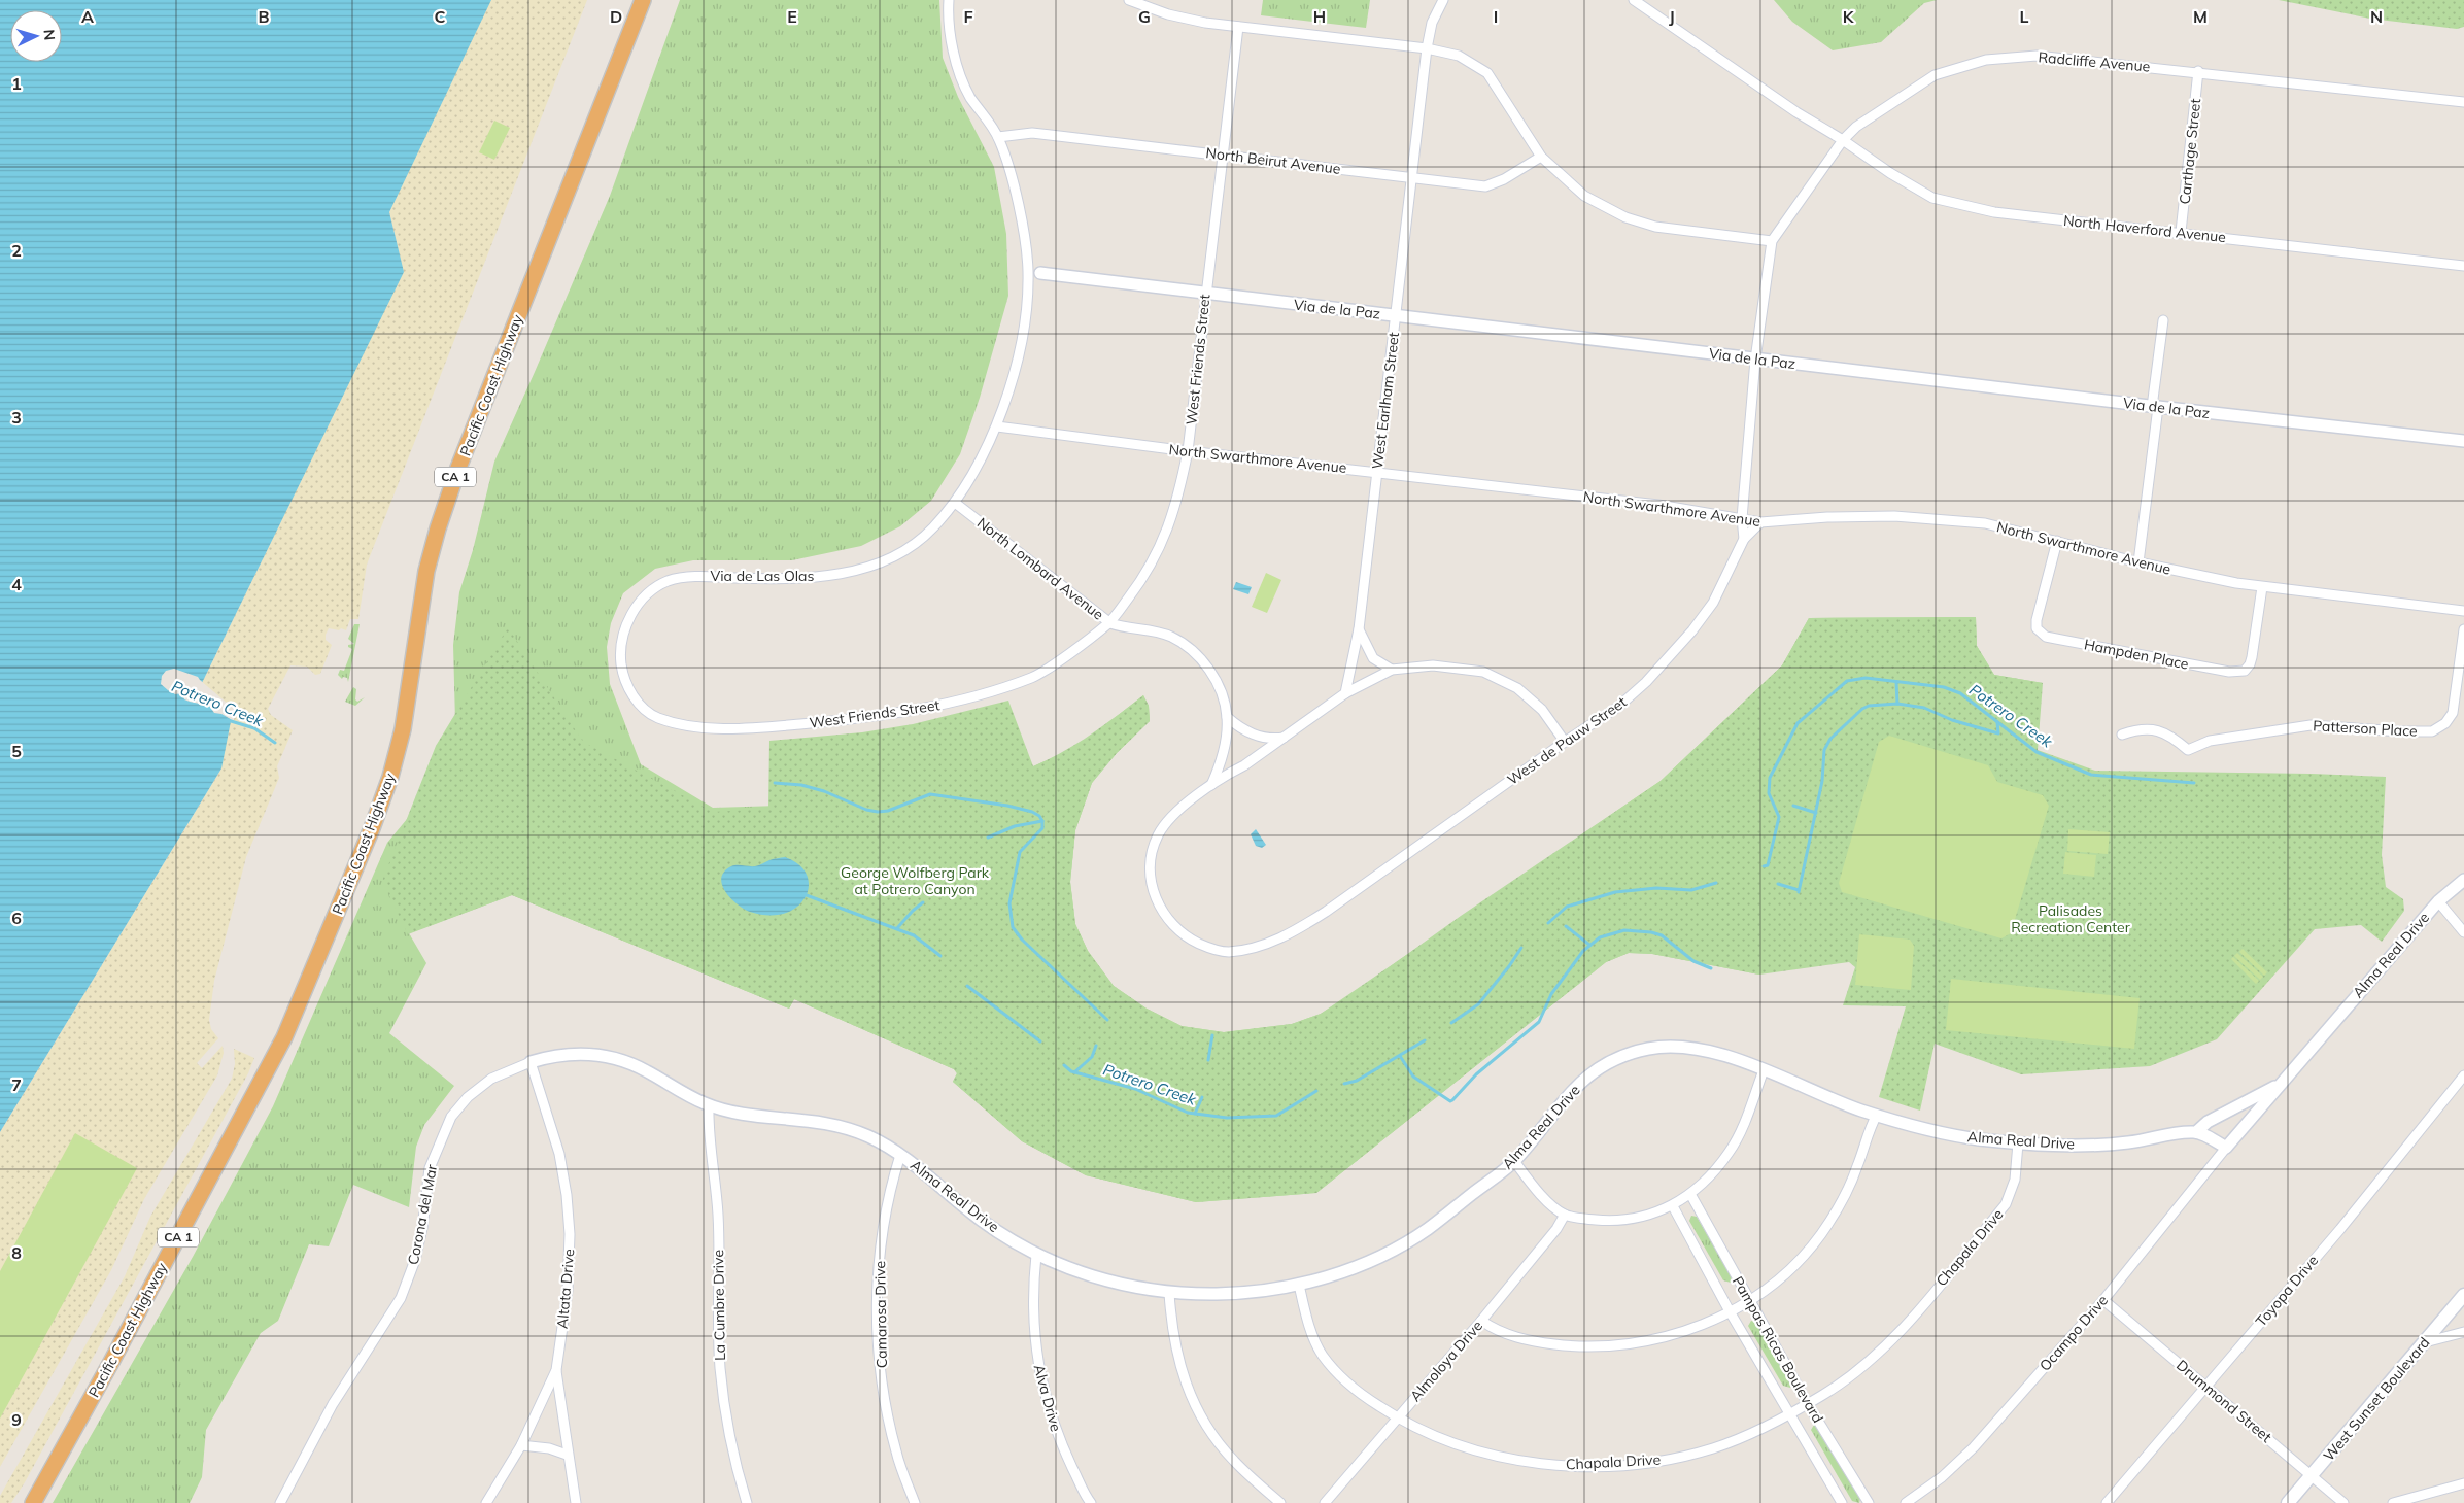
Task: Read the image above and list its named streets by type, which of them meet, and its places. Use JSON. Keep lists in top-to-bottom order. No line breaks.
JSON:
{"streets":{"highway":["Pacific Coast Highway","CA 1"],"main road":["West Sunset Boulevard"],"street":["Radcliffe Avenue","Carthage Street","North Beirut Avenue","North Haverford Avenue","Via de la Paz","West Friends Street","West Earlham Street","North Swarthmore Avenue","North Lombard Avenue","Via de Las Olas","Hampden Place","Patterson Place","West de Pauw Street","Alma Real Drive","Corona del Mar","Chapala Drive","Altata Drive","Toyopa Drive","La Cumbre Drive","Camarosa Drive","Ocampo Drive","Pampas Ricas Boulevard","Almoloya Drive","Alva Drive","Drummond Street"]},"crossings":[["Radcliffe Avenue","Carthage Street"],["Radcliffe Avenue","North Haverford Avenue"],["Carthage Street","North Haverford Avenue"],["North Beirut Avenue","West Friends Street"],["North Beirut Avenue","West Earlham Street"],["North Beirut Avenue","Via de Las Olas"],["Via de la Paz","West Friends Street"],["Via de la Paz","West Earlham Street"],["West Friends Street","North Swarthmore Avenue"],["West Friends Street","North Lombard Avenue"],["West Friends Street","Via de Las Olas"],["West Earlham Street","North Swarthmore Avenue"],["North Swarthmore Avenue","Via de Las Olas"],["North Swarthmore Avenue","Hampden Place"],["North Lombard Avenue","Via de Las Olas"],["North Lombard Avenue","West de Pauw Street"],["Alma Real Drive","Corona del Mar"],["Alma Real Drive","Chapala Drive"],["Alma Real Drive","Altata Drive"],["Alma Real Drive","La Cumbre Drive"],["Alma Real Drive","Camarosa Drive"],["Alma Real Drive","Ocampo Drive"],["Alma Real Drive","Alva Drive"],["Corona del Mar","Altata Drive"],["Chapala Drive","Pampas Ricas Boulevard"],["Chapala Drive","Almoloya Drive"],["Toyopa Drive","Drummond Street"],["Ocampo Drive","Drummond Street"],["West Sunset Boulevard","Drummond Street"]],"water":["Potrero Creek"],"parks":["George Wolfberg Park at Potrero Canyon","Palisades Recreation Center"],"north":"right","grid":{"columns":["A","B","C","D","E","F","G","H","I","J","K","L","M","N"],"rows":["1","2","3","4","5","6","7","8","9"]}}
